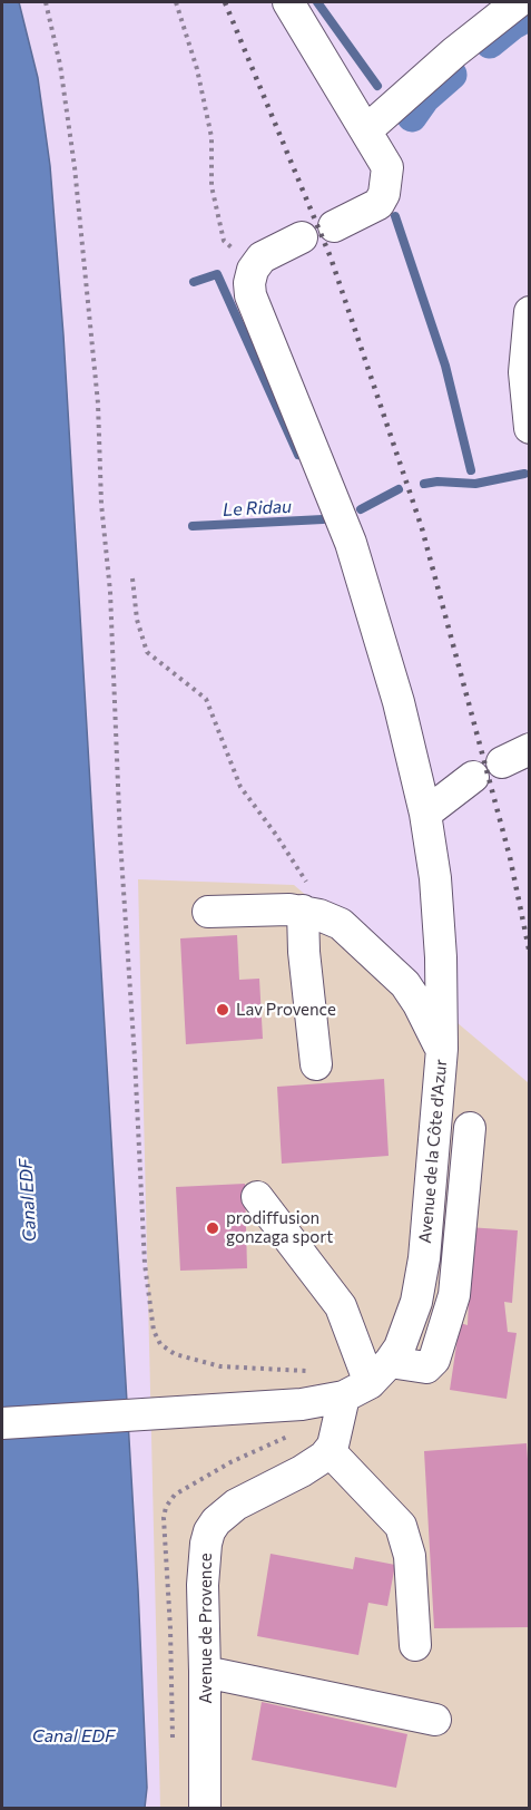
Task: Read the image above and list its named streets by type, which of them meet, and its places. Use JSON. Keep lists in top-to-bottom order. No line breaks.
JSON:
{"streets":{"street":["Avenue de la Côte d'Azur","Avenue de Provence"]},"water":["Le Ridau","Canal EDF"],"places":["Lav Provence","prodiffusion gonzaga sport"]}
